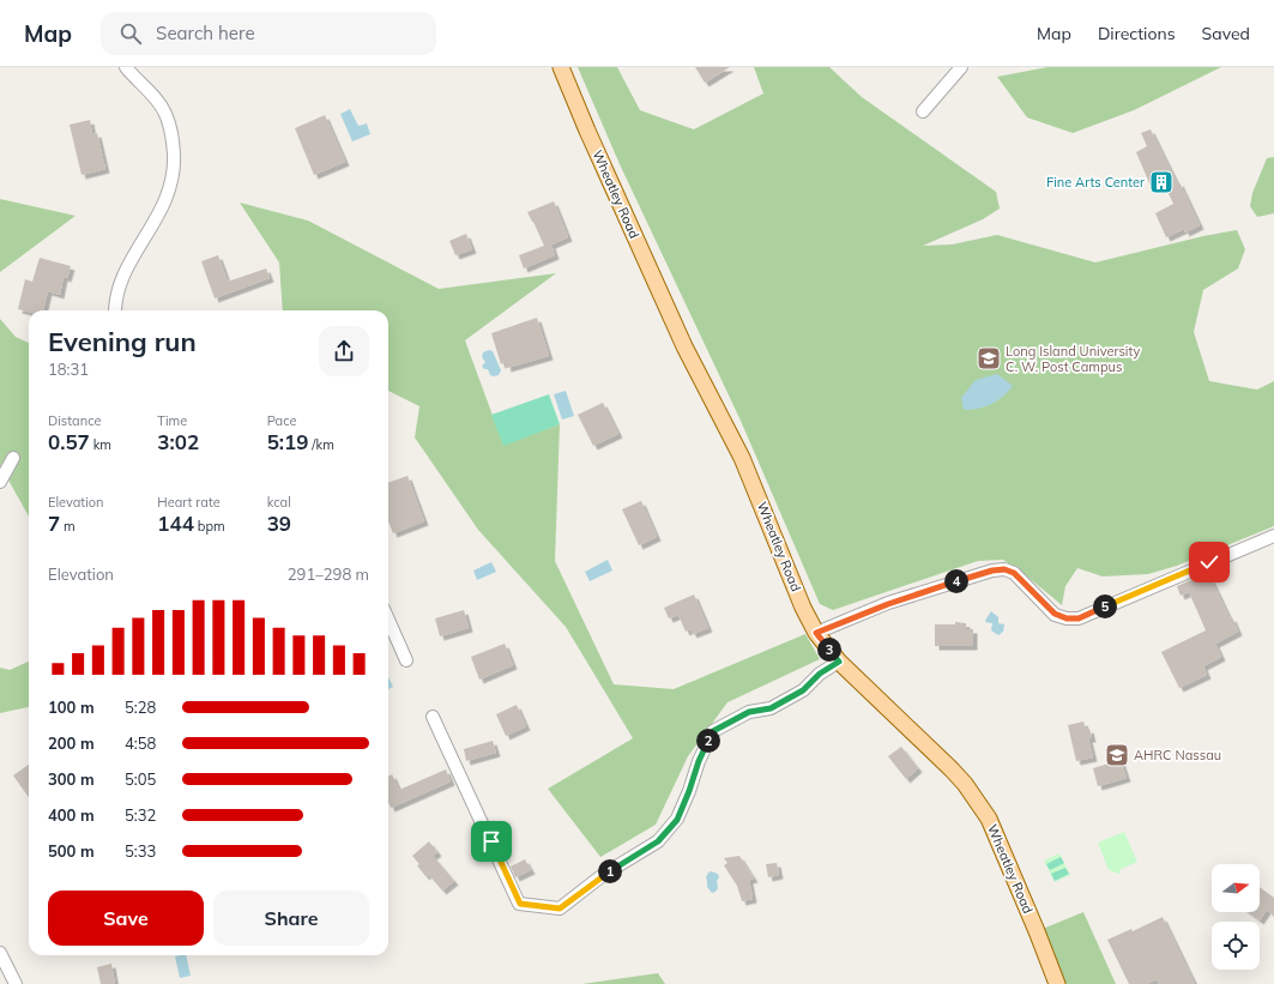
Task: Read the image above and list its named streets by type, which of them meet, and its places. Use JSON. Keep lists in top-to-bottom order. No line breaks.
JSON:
{"streets":{"main road":["Wheatley Road"]},"places":{"building":["Fine Arts Center"],"school or university":["Long Island University C. W. Post Campus","AHRC Nassau"]},"north":"right","page":{"header":"Map","search":"Search here","nav":["Map","Directions","Saved"],"heading":["Evening run","18:31"],"stats":[["Distance","0.57 km"],["Time","3:02"],["Pace","5:19 /km"],["Elevation","7 m"],["Heart rate","144 bpm"],["kcal","39"]],"chart":["Elevation","291–298 m"],"pins":["4","5","3","2","1"],"list":[{"name":"100 m","note":"5:28"},{"name":"200 m","note":"4:58"},{"name":"300 m","note":"5:05"},{"name":"400 m","note":"5:32"},{"name":"500 m","note":"5:33"}],"buttons":["Save","Share"]}}
